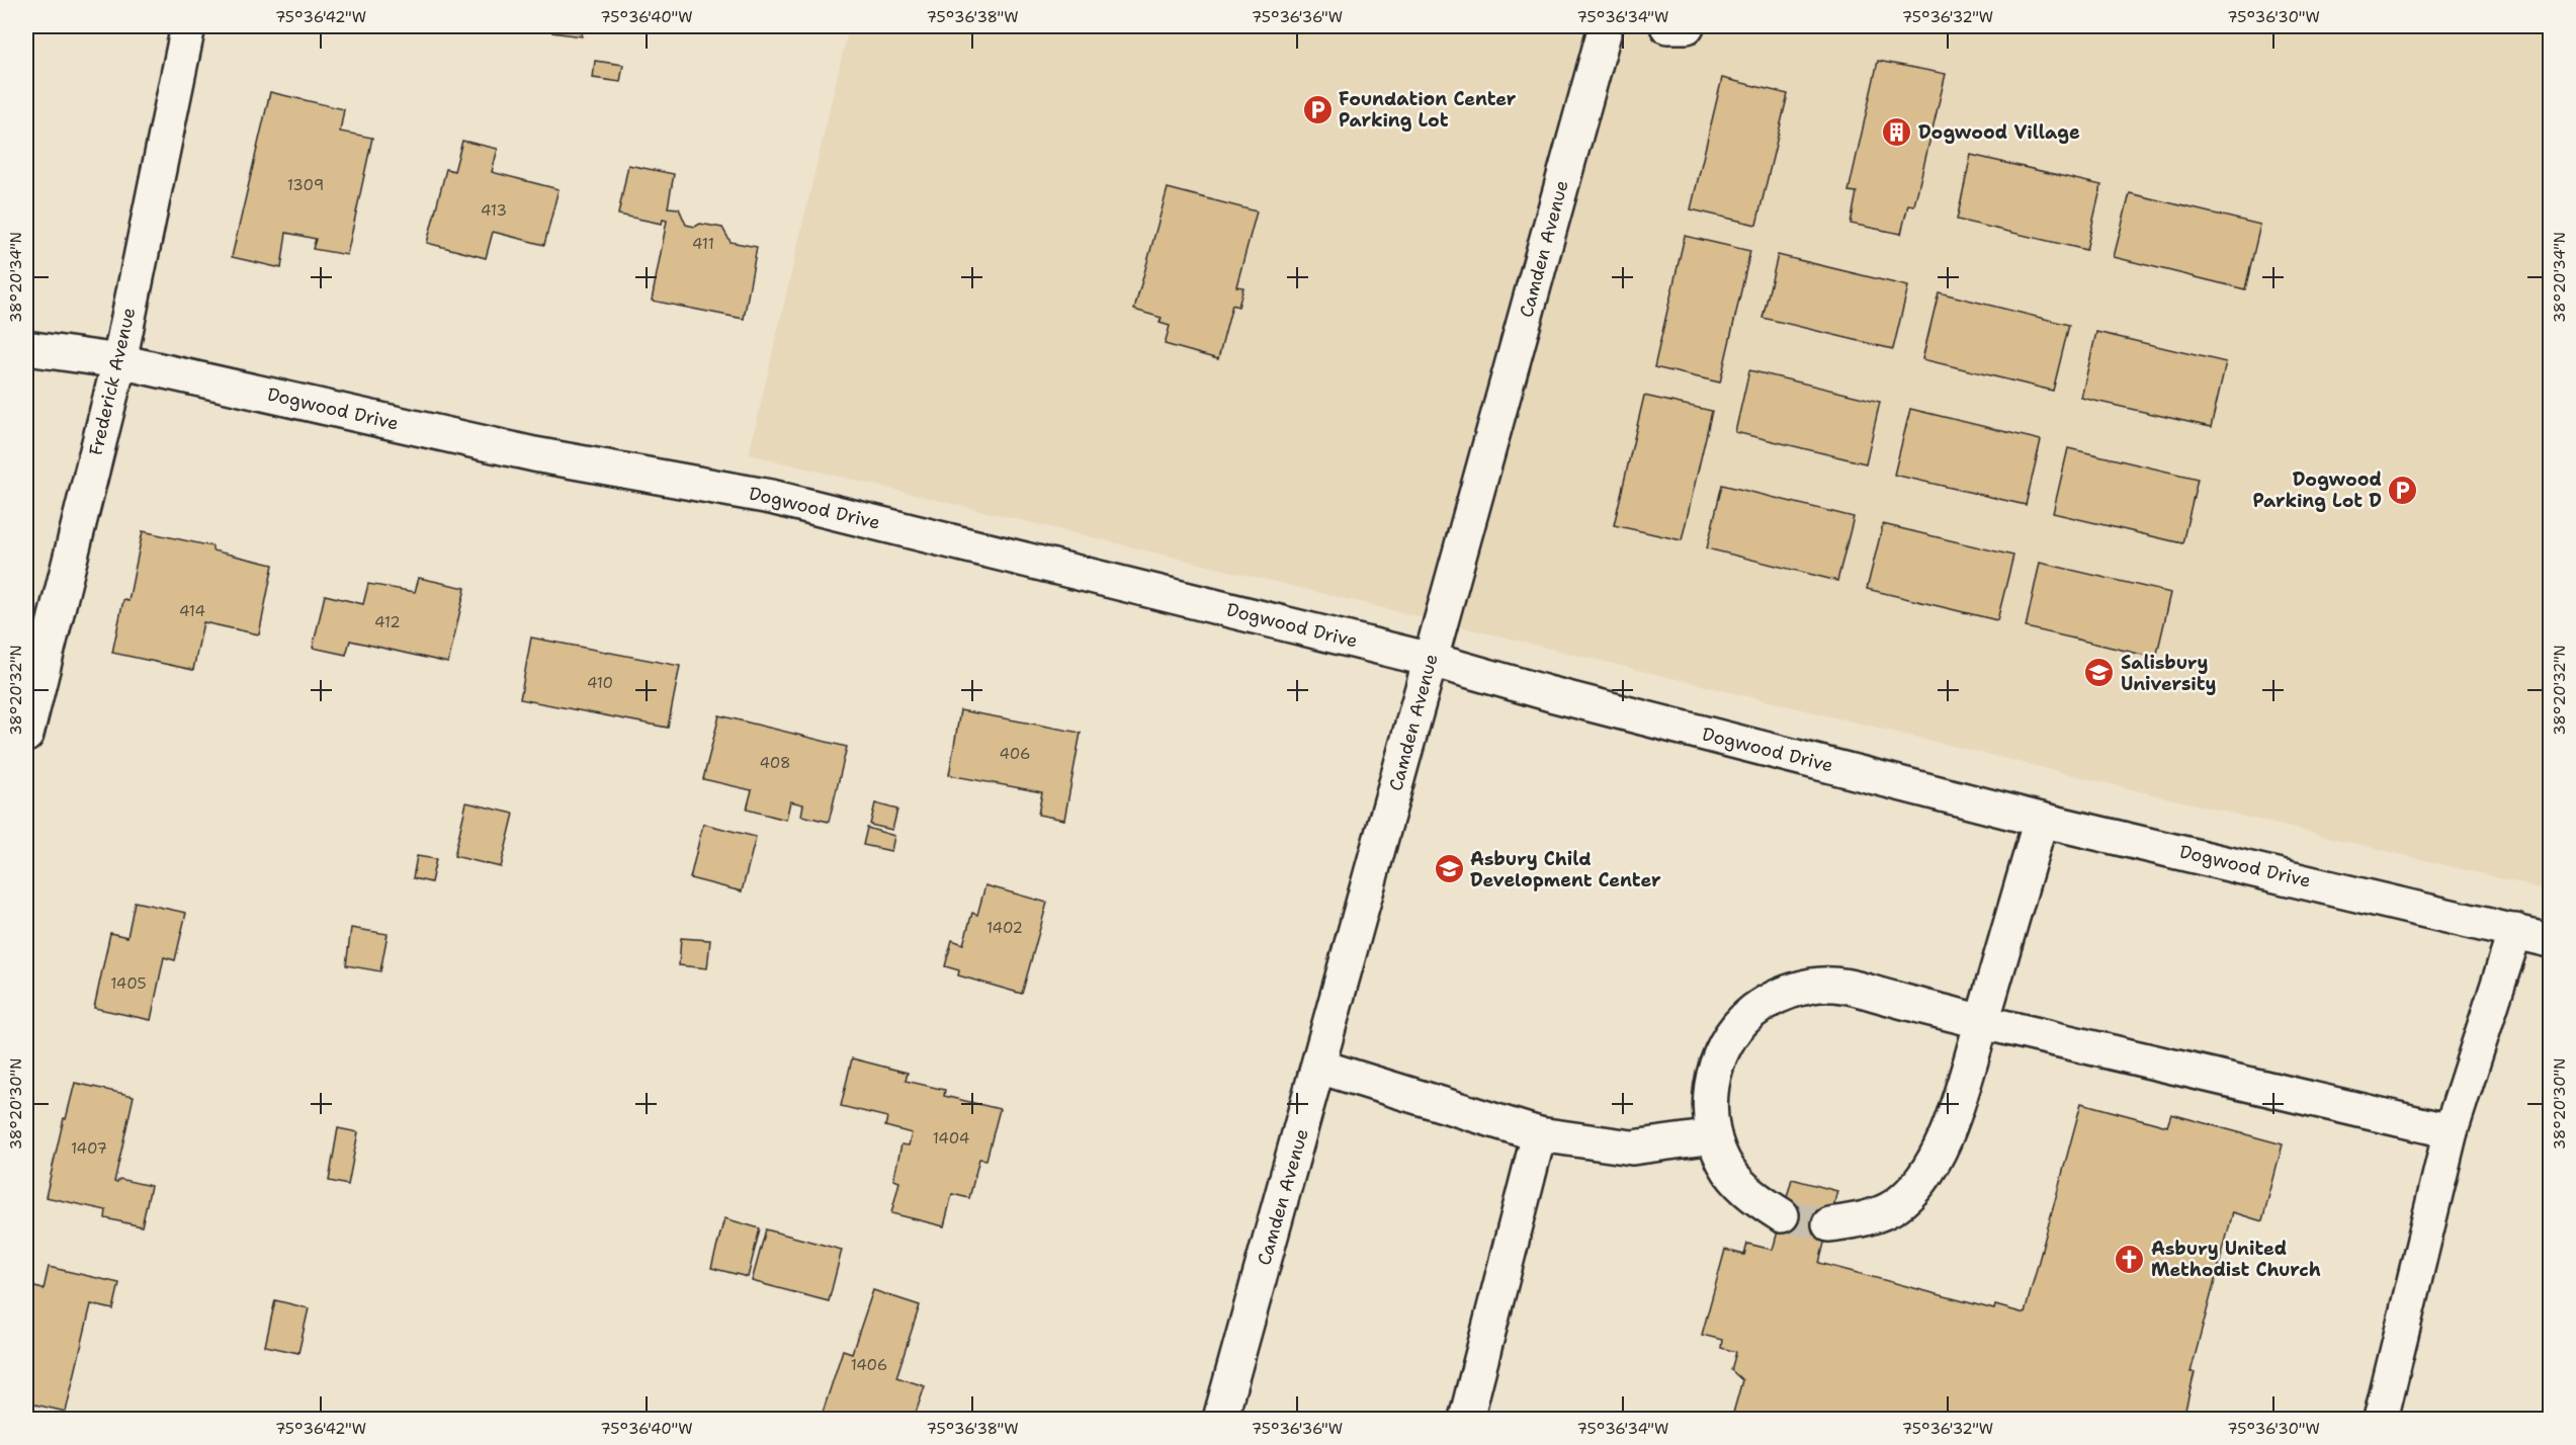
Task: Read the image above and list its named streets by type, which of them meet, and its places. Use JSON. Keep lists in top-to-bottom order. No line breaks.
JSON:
{"streets":{"street":["Camden Avenue","Frederick Avenue","Dogwood Drive"]},"crossings":[["Camden Avenue","Dogwood Drive"],["Frederick Avenue","Dogwood Drive"]],"places":{"parking":["Foundation Center Parking Lot","Dogwood Parking Lot D"],"building":["Dogwood Village"],"school or university":["Salisbury University","Asbury Child Development Center"],"church":["Asbury United Methodist Church"]},"house_numbers":["1309","413","411","414","412","410","406","408","1402","1405","1404","1407","1406"],"coordinates":["75°36'42\"W","75°36'40\"W","75°36'38\"W","75°36'36\"W","75°36'34\"W","75°36'32\"W","75°36'30\"W","38°20'34\"N","38°20'32\"N","38°20'30\"N"]}
